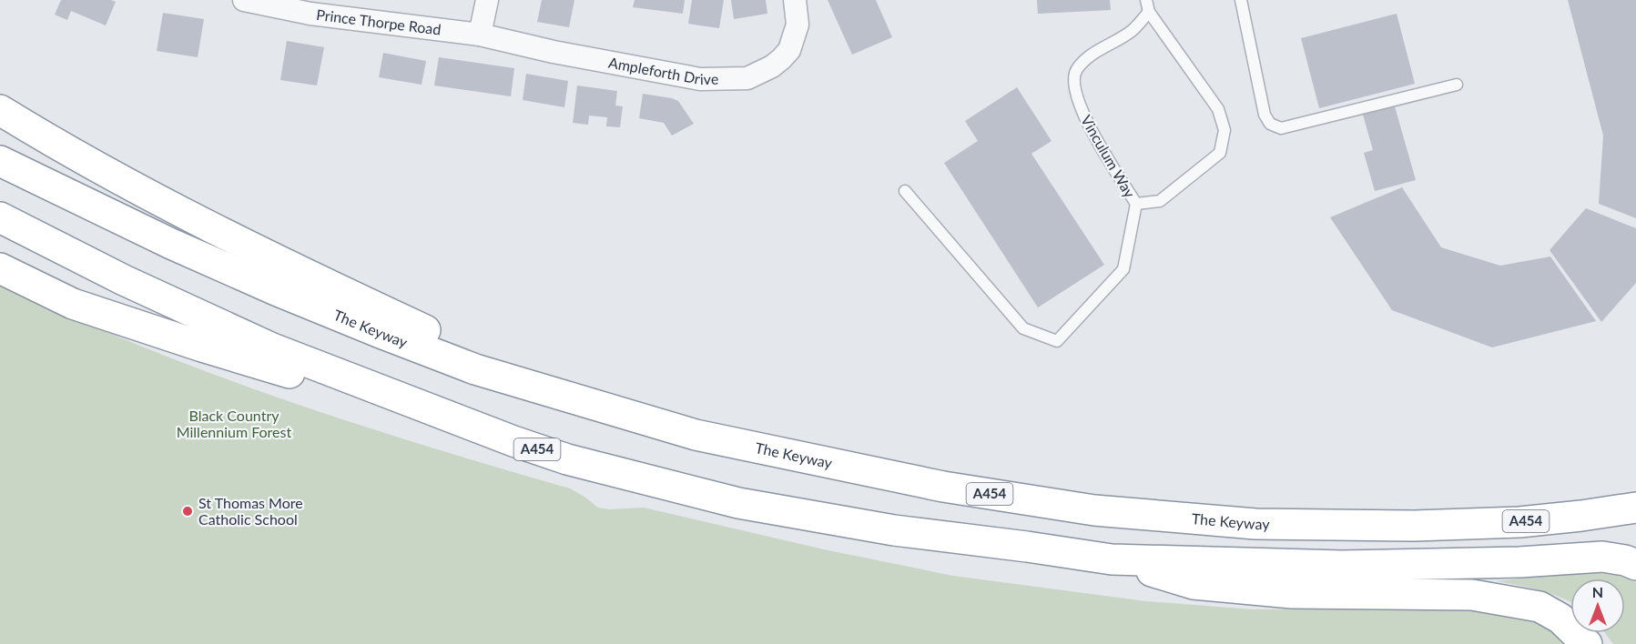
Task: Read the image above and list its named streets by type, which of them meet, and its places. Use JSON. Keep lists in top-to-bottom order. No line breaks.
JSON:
{"streets":{"highway":["The Keyway","A454"],"street":["Prince Thorpe Road","Ampleforth Drive"],"lane":["Vinculum Way"]},"crossings":[["Prince Thorpe Road","Ampleforth Drive"]],"parks":["Black Country Millennium Forest"],"places":["St Thomas More Catholic School"],"north":"top"}
